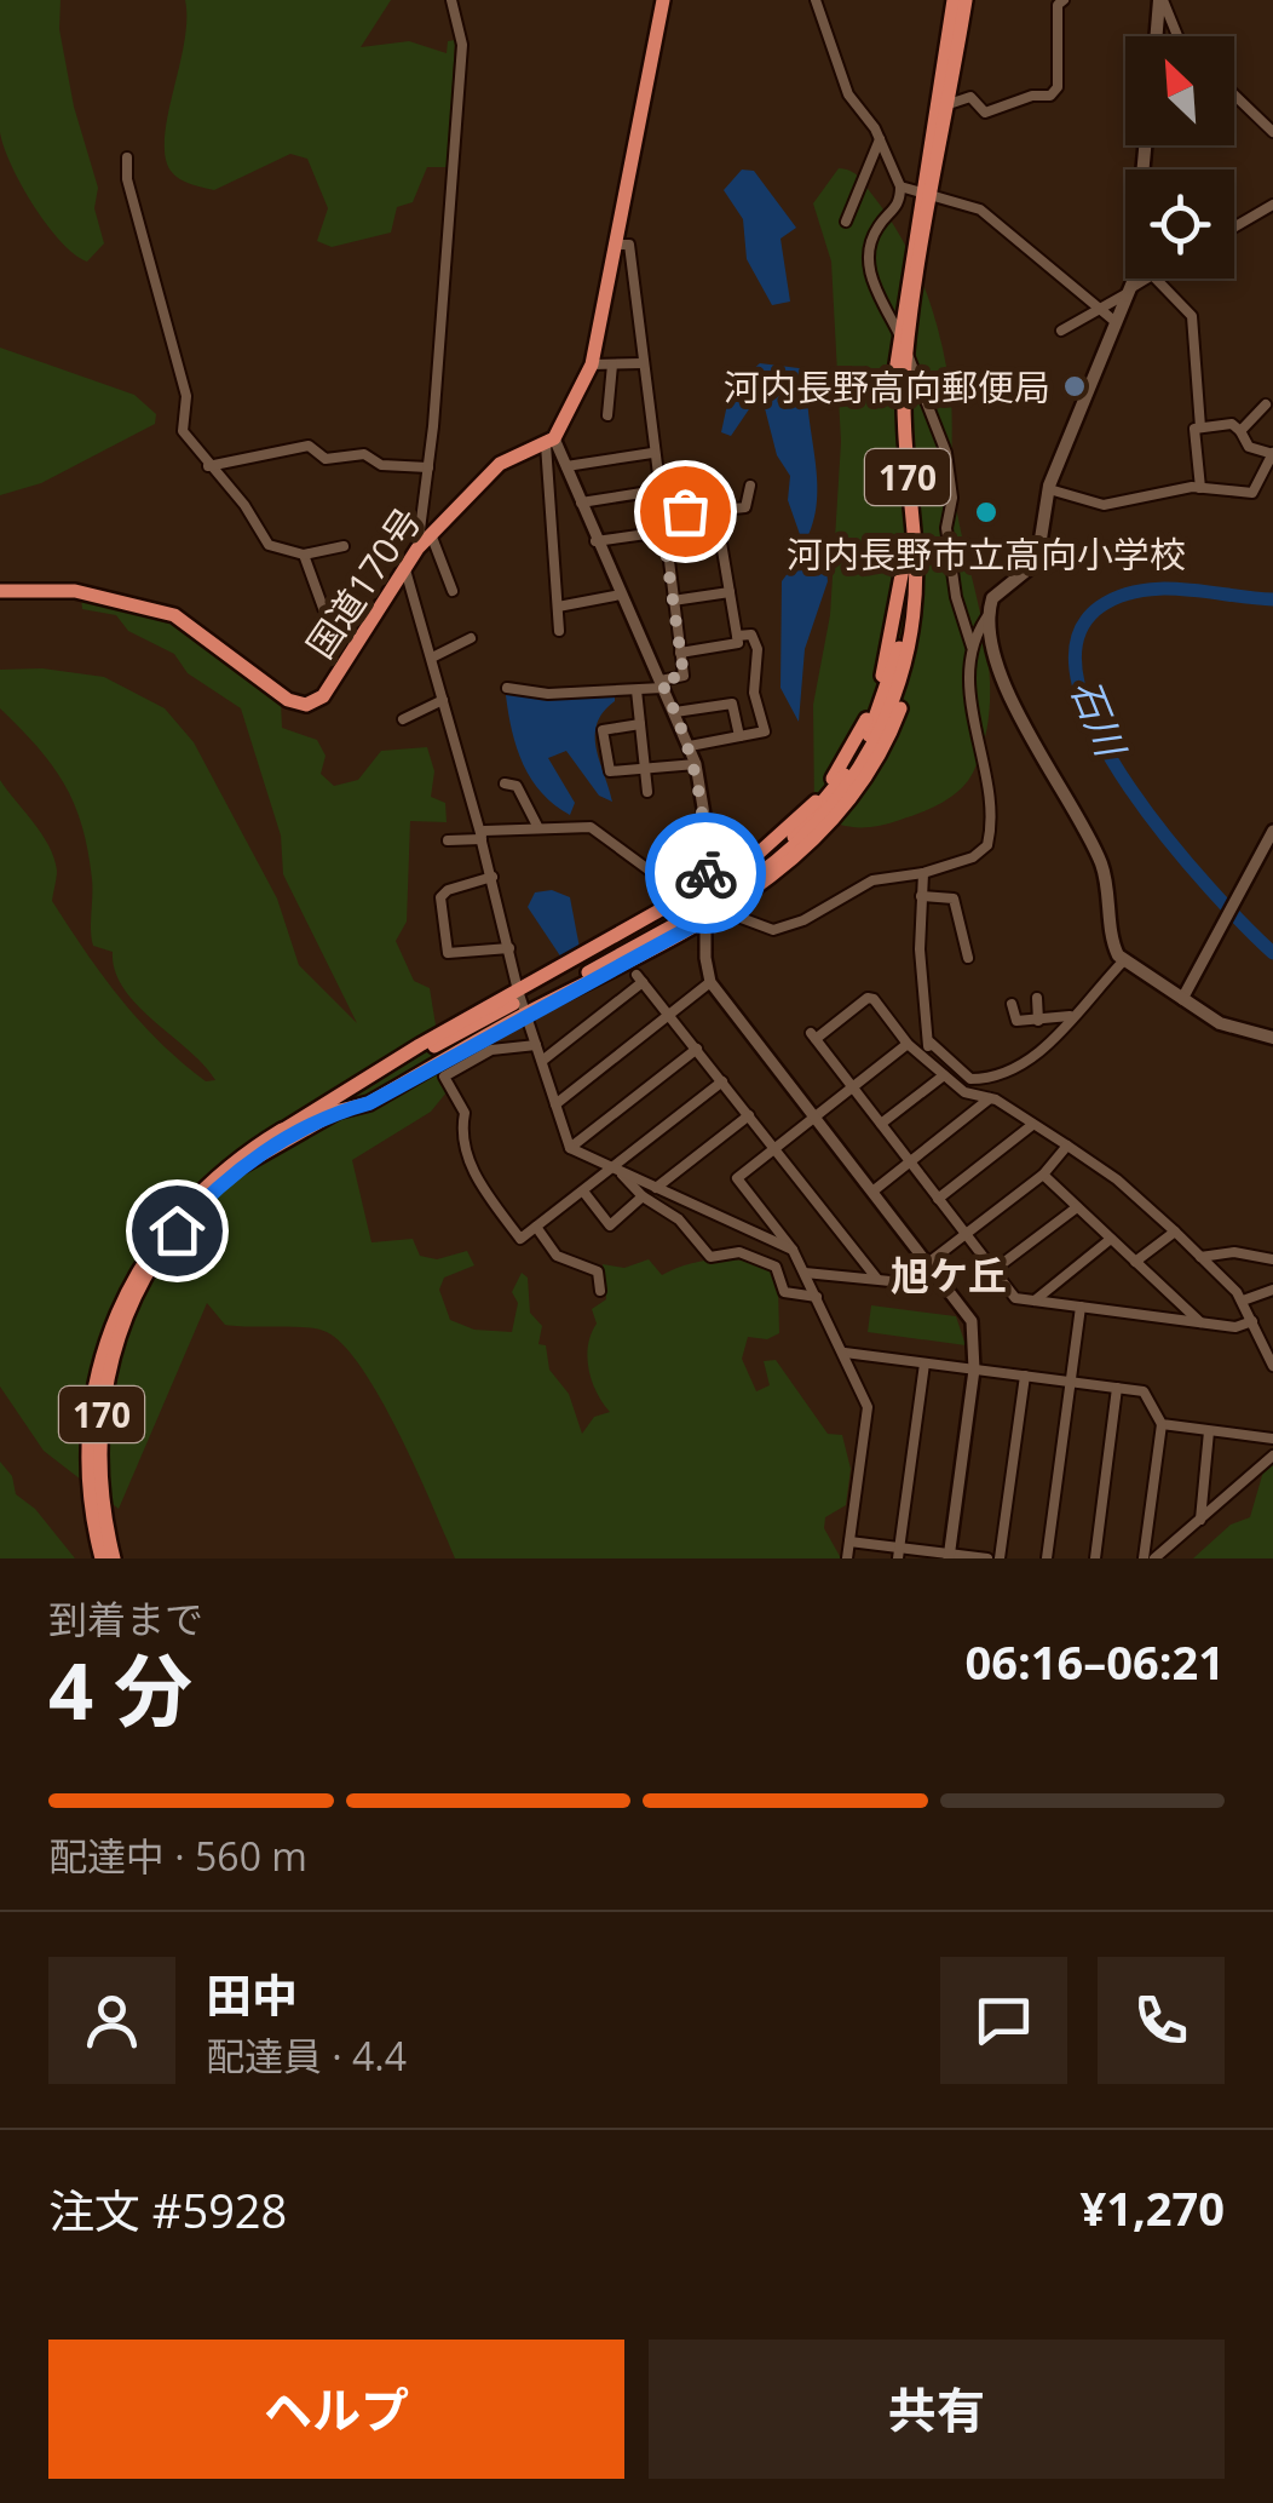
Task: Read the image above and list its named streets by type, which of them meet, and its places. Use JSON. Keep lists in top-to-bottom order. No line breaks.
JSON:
{"streets":{"highway":["170","国道170号"]},"districts":["旭ケ丘"],"water":["石川"],"places":["河内長野高向郵便局","河内長野市立高向小学校"],"north":"top left","page":{"heading":["4 分","到着まで","06:16–06:21"],"panel":["田中","配達員 · 4.4","注文 #5928","¥1,270"],"bar":"配達中 · 560 m","buttons":["ヘルプ","共有"]}}
